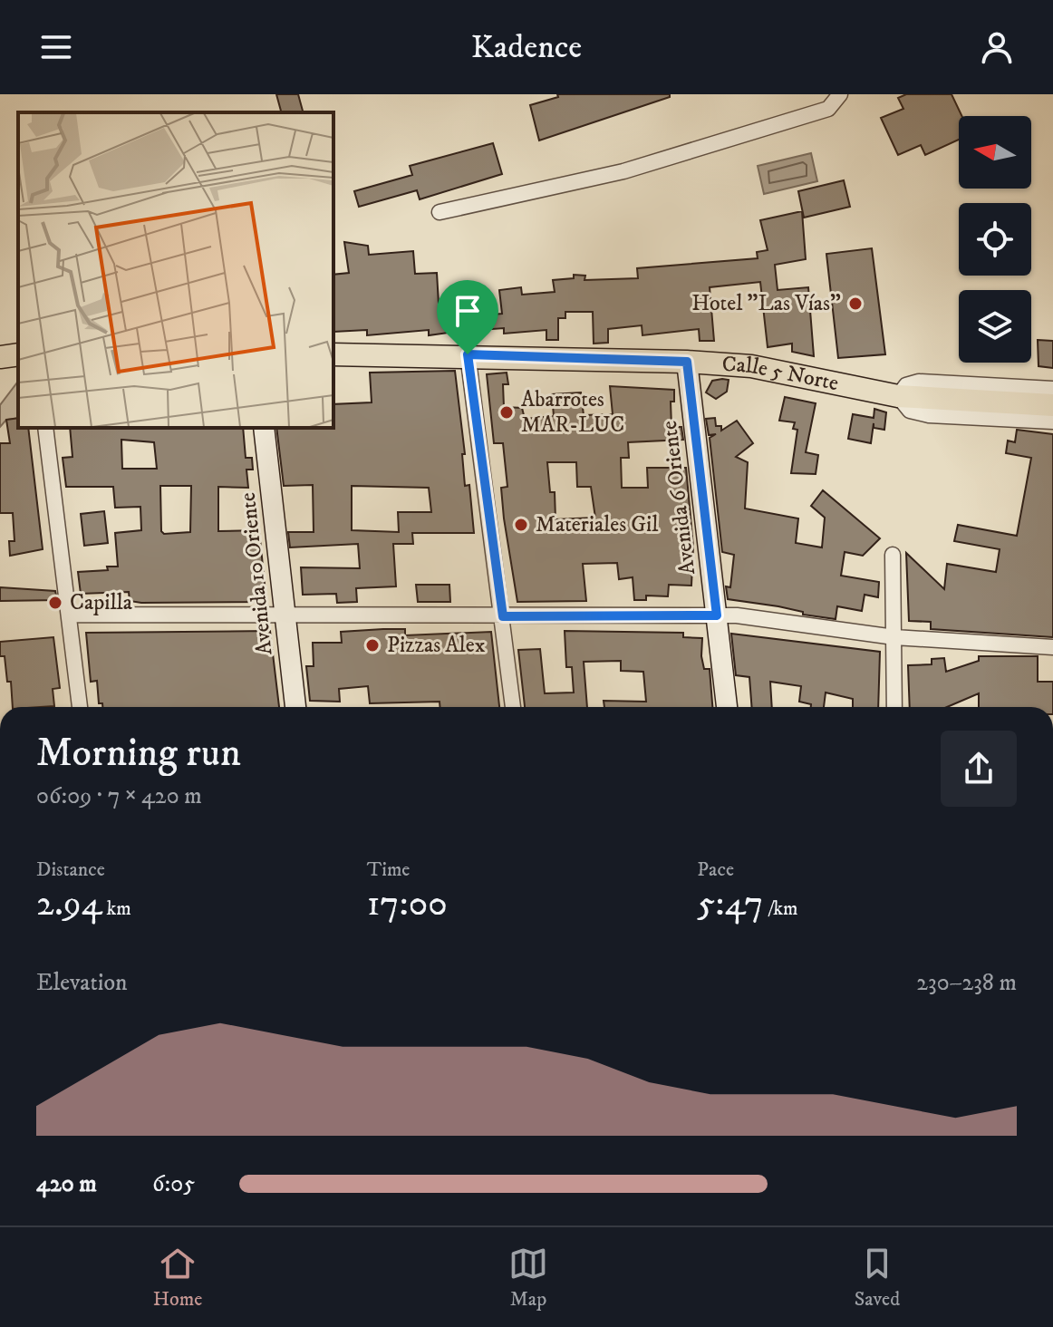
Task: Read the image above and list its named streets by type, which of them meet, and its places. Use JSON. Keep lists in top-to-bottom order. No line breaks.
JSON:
{"streets":{"main road":["Calle 5 Norte"],"street":["Avenida 6 Oriente","Avenida 10 Oriente"]},"crossings":[["Calle 5 Norte","Avenida 6 Oriente"]],"places":["Hotel \"Las Vías\"","Abarrotes MAR-LUC","Materiales Gil","Capilla","Pizzas Alex"],"north":"left","page":{"header":"Kadence","heading":["Morning run","06:09 · 7 × 420 m"],"stats":[["Distance","2.94 km"],["Time","17:00"],["Pace","5:47 /km"]],"chart":["Elevation","230–238 m"],"list":[{"name":"420 m","note":"6:05"}],"tabs":["Home","Map","Saved"]}}
